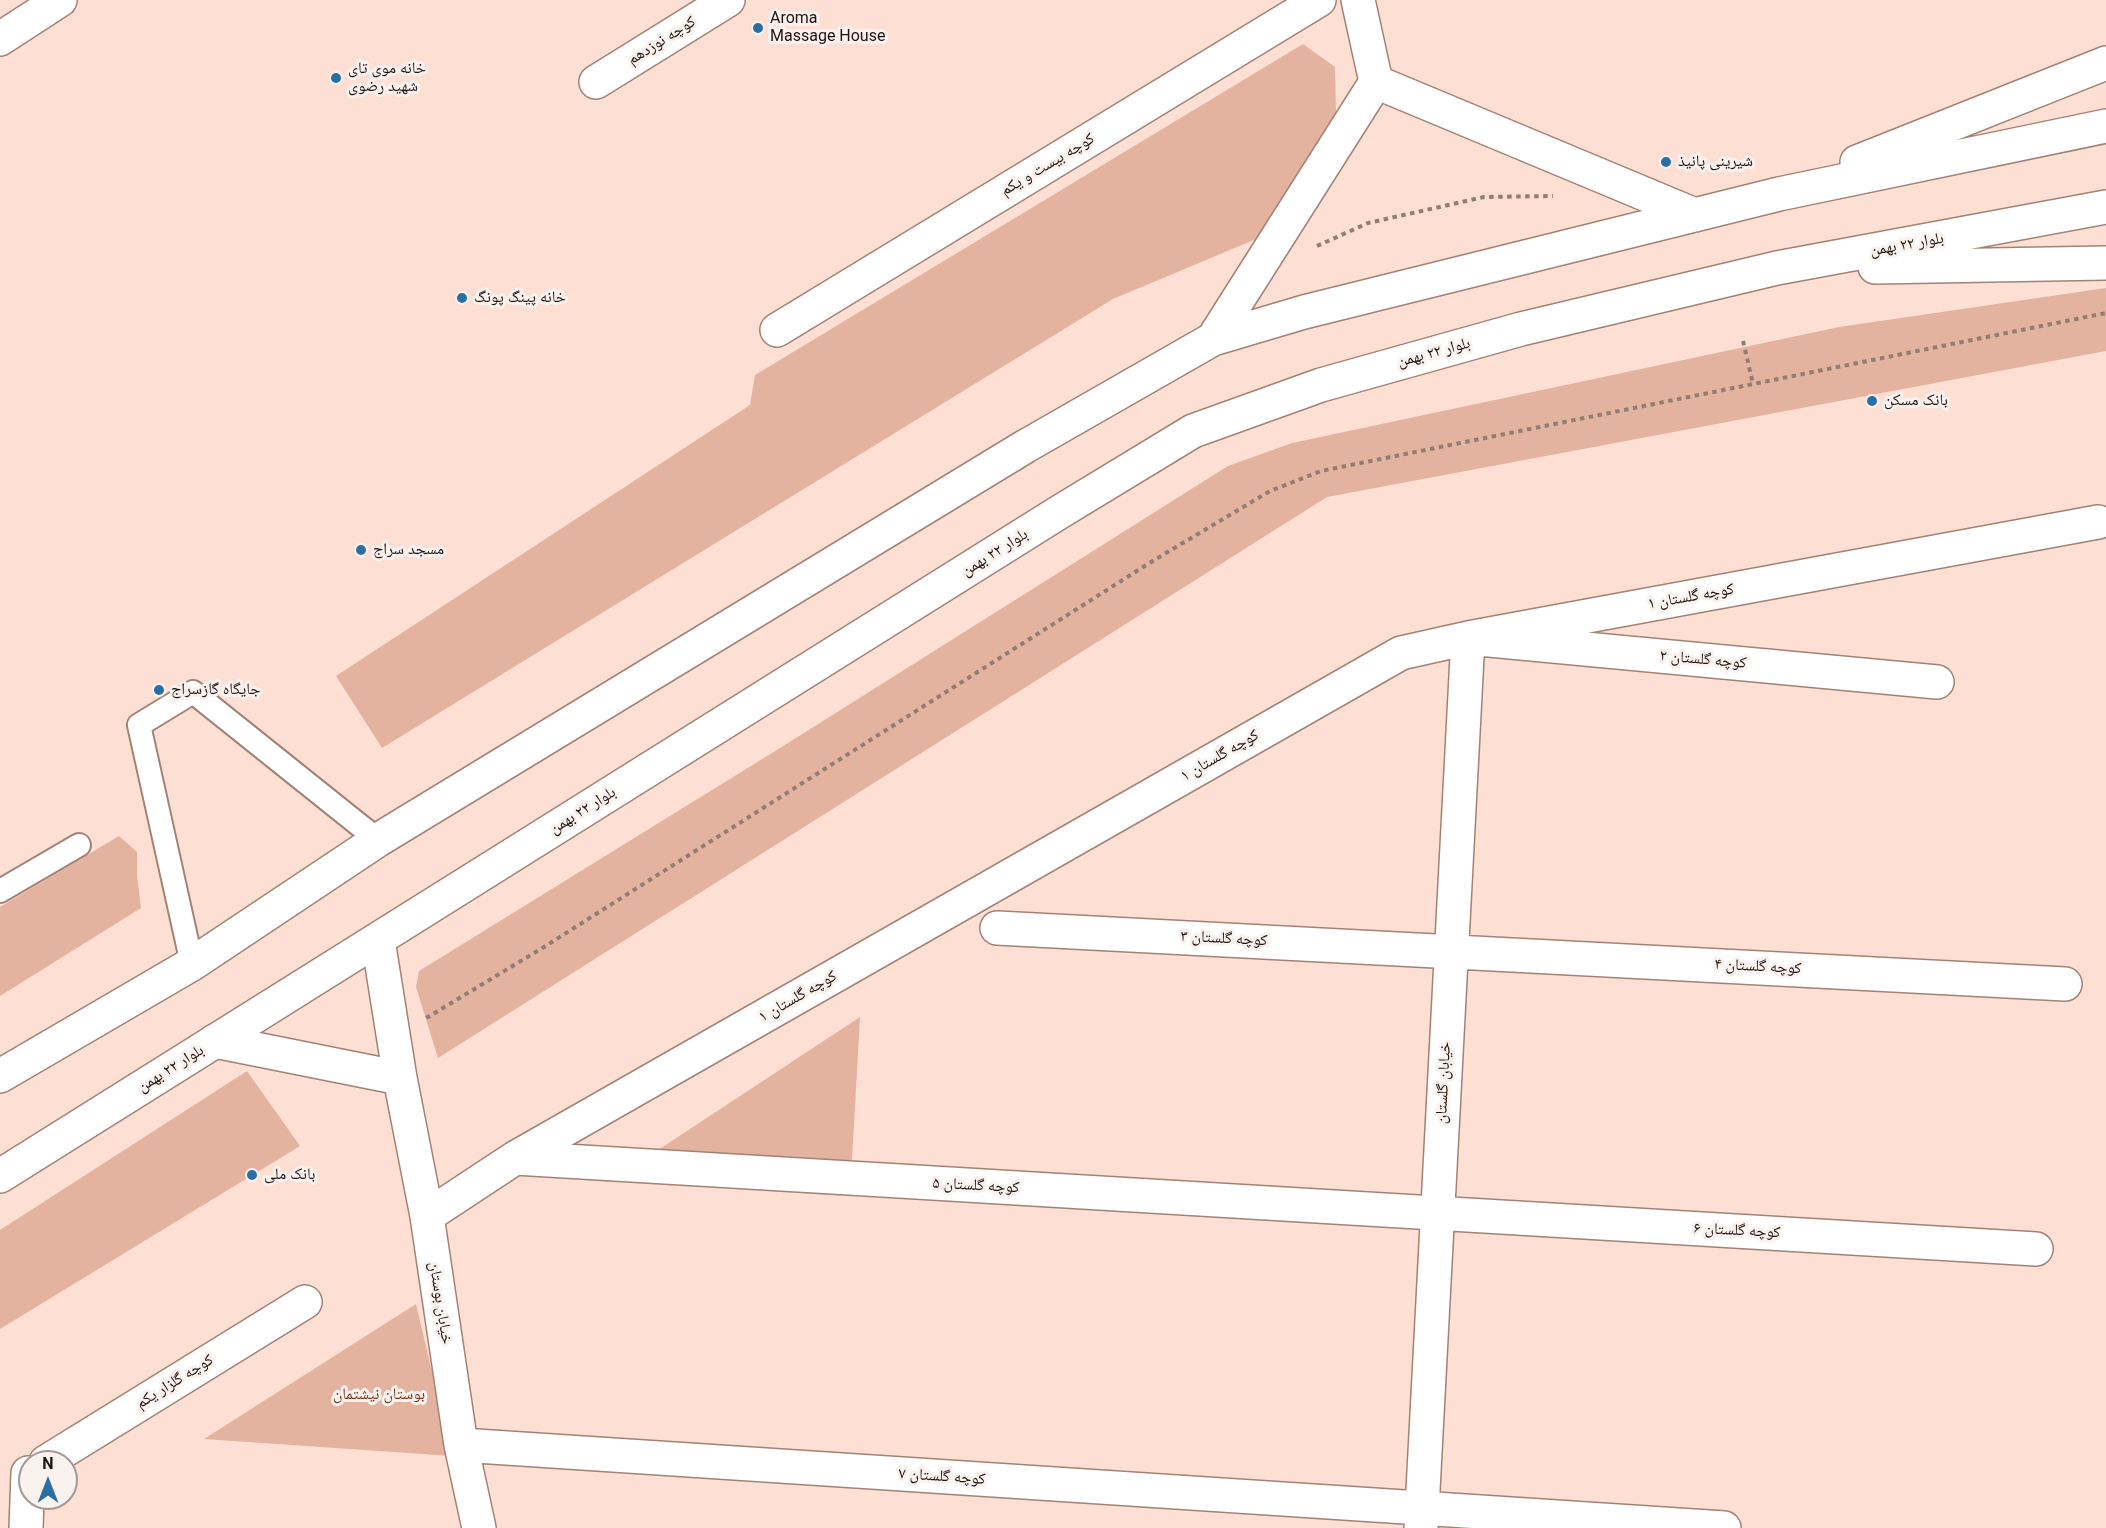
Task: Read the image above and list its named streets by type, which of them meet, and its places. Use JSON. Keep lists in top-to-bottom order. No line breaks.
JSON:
{"streets":{"street":["کوچه نوزدهم","کوچه بیست و یکم","بلوار ۲۲ بهمن","کوچه گلستان ۱","کوچه گلستان ۲","کوچه گلستان ۳","کوچه گلستان ۴","خیابان گلستان","کوچه گلستان ۵","کوچه گلستان ۶","خیابان بوستان","کوچه گلزار یکم","کوچه گلستان ۷"]},"crossings":[["بلوار ۲۲ بهمن","خیابان بوستان"],["کوچه گلستان ۱","کوچه گلستان ۲"],["کوچه گلستان ۱","خیابان گلستان"],["کوچه گلستان ۱","کوچه گلستان ۵"],["کوچه گلستان ۱","خیابان بوستان"],["کوچه گلستان ۲","خیابان گلستان"],["کوچه گلستان ۳","کوچه گلستان ۴"],["کوچه گلستان ۳","خیابان گلستان"],["کوچه گلستان ۴","خیابان گلستان"],["خیابان گلستان","کوچه گلستان ۵"],["خیابان گلستان","کوچه گلستان ۶"],["خیابان گلستان","کوچه گلستان ۷"],["کوچه گلستان ۵","کوچه گلستان ۶"],["خیابان بوستان","کوچه گلستان ۷"]],"parks":["بوستان نیشتمان"],"places":["Aroma Massage House","خانه موی تای شهید رضوی","شیرینی پانیذ","خانه پینگ پونگ","بانک مسکن","مسجد سراج","جایگاه گازسراج","بانک ملی"],"north":"top"}
